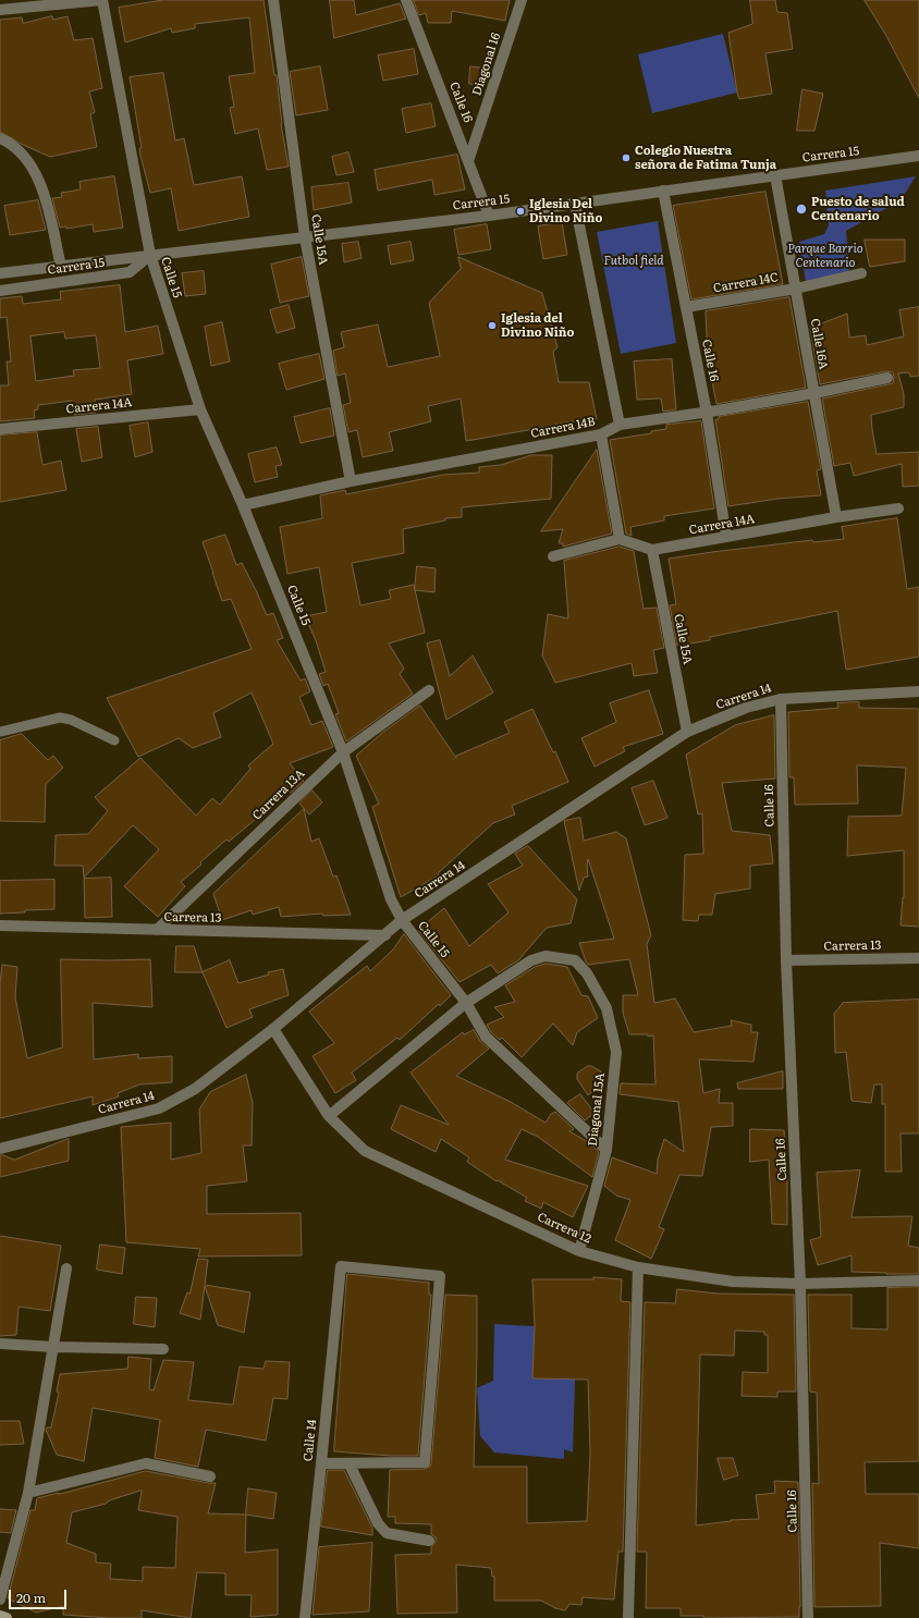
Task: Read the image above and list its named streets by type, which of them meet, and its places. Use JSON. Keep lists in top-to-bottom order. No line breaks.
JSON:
{"streets":{"street":["Diagonal 16","Calle 16","Carrera 15","Calle 15A","Calle 15","Carrera 14C","Calle 16A","Carrera 14A","Carrera 14B","Carrera 14","Carrera 13A","Carrera 13","Diagonal 15A","Carrera 12","Calle 14"]},"crossings":[["Diagonal 16","Calle 16"],["Calle 16","Carrera 15"],["Calle 16","Carrera 14C"],["Calle 16","Carrera 14A"],["Calle 16","Carrera 14B"],["Calle 16","Carrera 14"],["Calle 16","Carrera 13"],["Calle 16","Carrera 12"],["Carrera 15","Calle 15A"],["Carrera 15","Calle 15"],["Carrera 15","Calle 16A"],["Calle 15A","Carrera 14A"],["Calle 15A","Carrera 14B"],["Calle 15A","Carrera 14"],["Calle 15","Carrera 14A"],["Calle 15","Carrera 14B"],["Calle 15","Carrera 14"],["Calle 15","Carrera 13A"],["Calle 15","Diagonal 15A"],["Carrera 14C","Calle 16A"],["Calle 16A","Carrera 14A"],["Calle 16A","Carrera 14B"],["Carrera 14","Carrera 13"],["Carrera 14","Carrera 12"],["Carrera 13A","Carrera 13"],["Diagonal 15A","Carrera 12"]],"parks":["Parque Barrio Centenario","Futbol field"],"places":["Colegio Nuestra señora de Fatima Tunja","Puesto de salud Centenario","Iglesia Del Divino Niño","Iglesia del Divino Niño"],"scale_bar":"20 m"}
